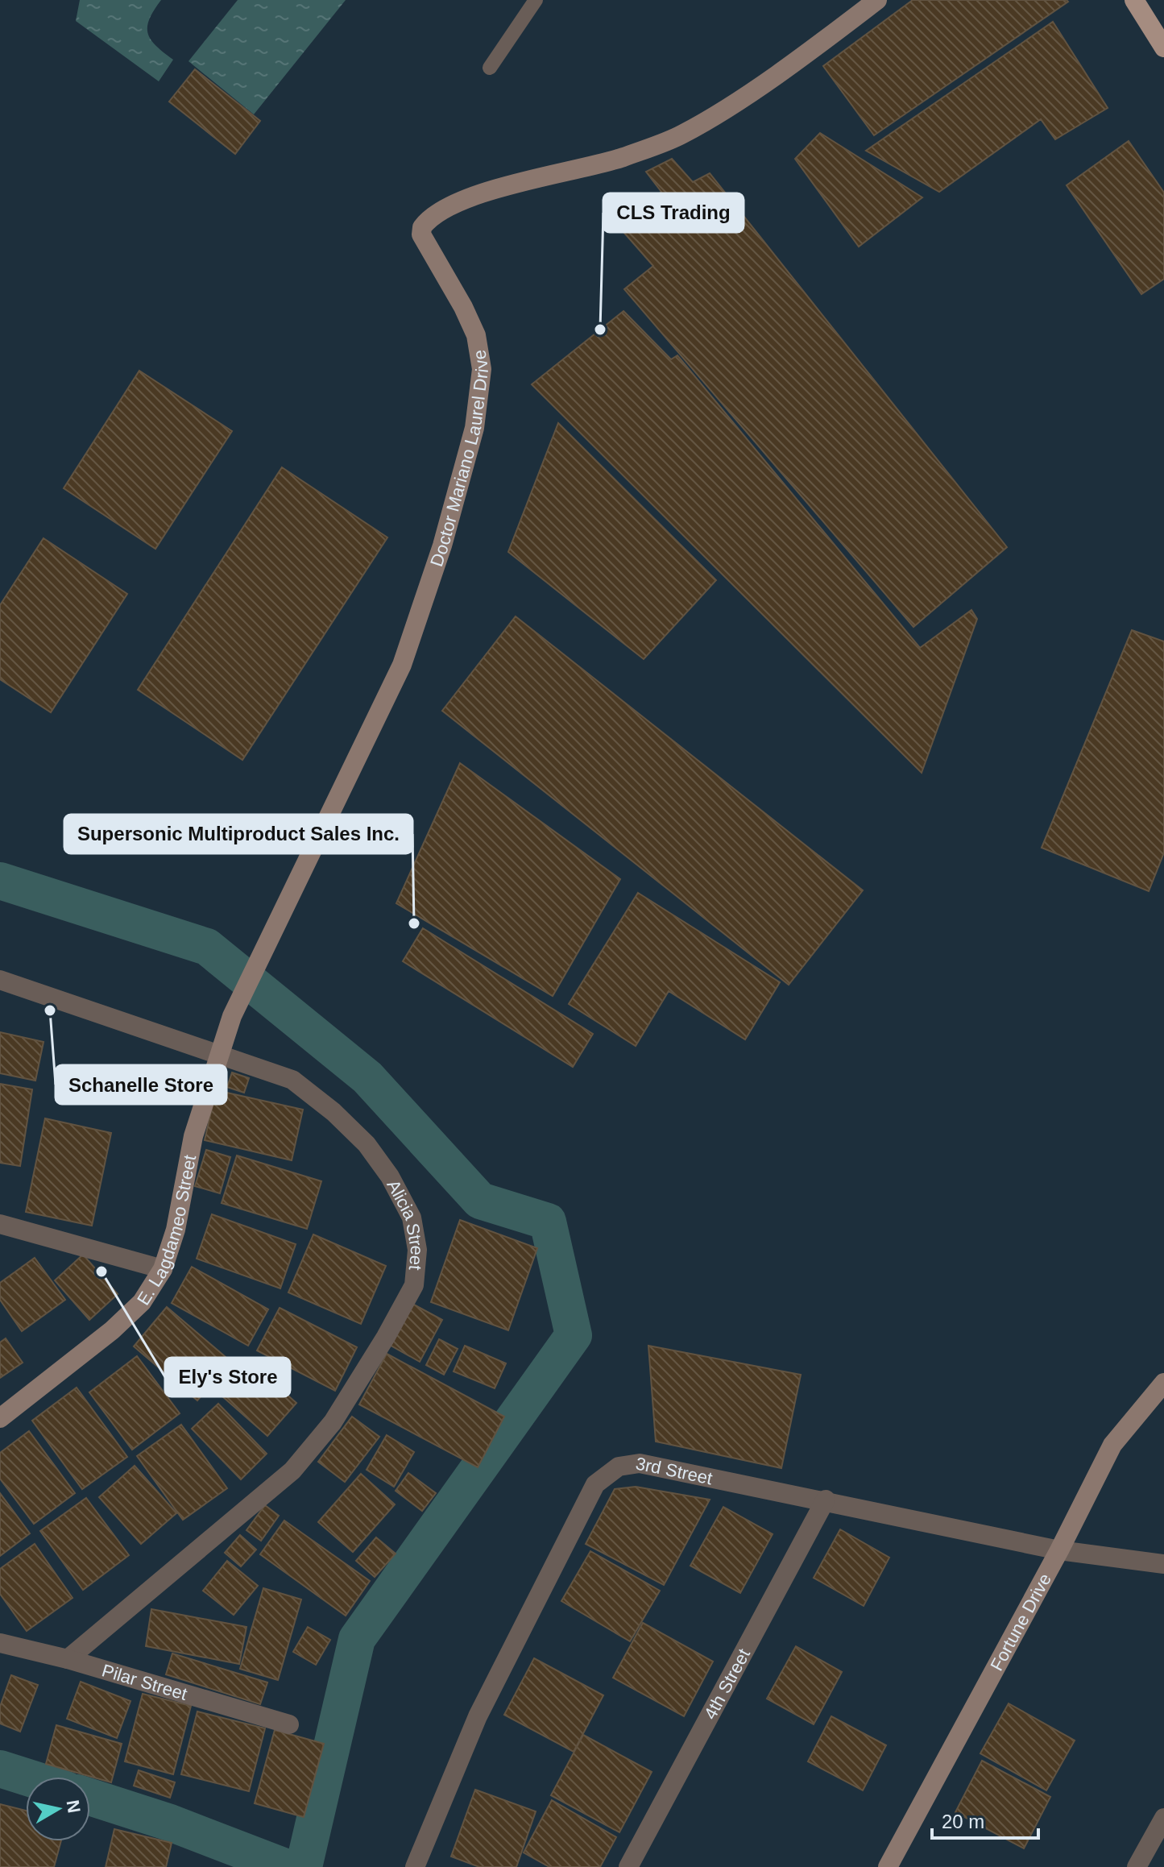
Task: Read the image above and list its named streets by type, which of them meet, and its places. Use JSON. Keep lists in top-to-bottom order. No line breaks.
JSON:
{"streets":{"street":["Doctor Mariano Laurel Drive","Alicia Street","E. Lagdameo Street","3rd Street","Fortune Drive","Pilar Street","4th Street"]},"crossings":[["Doctor Mariano Laurel Drive","Alicia Street"],["Doctor Mariano Laurel Drive","E. Lagdameo Street"],["Alicia Street","E. Lagdameo Street"],["Alicia Street","Pilar Street"],["3rd Street","Fortune Drive"],["3rd Street","4th Street"]],"places":["CLS Trading","Supersonic Multiproduct Sales Inc.","Schanelle Store","Ely's Store"],"scale_bar":"20 m","north":"right"}
